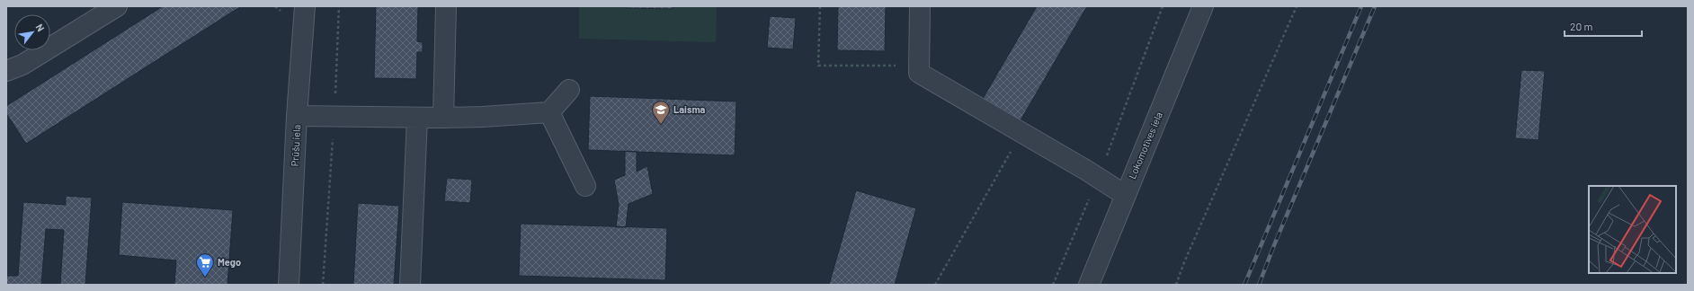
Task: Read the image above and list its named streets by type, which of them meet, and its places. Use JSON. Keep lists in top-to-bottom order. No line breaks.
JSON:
{"streets":{"street":["Prūšu iela","Lokomotīves iela"]},"places":{"school or university":["Laisma"],"supermarket":["Mego"]},"scale_bar":"20 m","north":"top right"}
